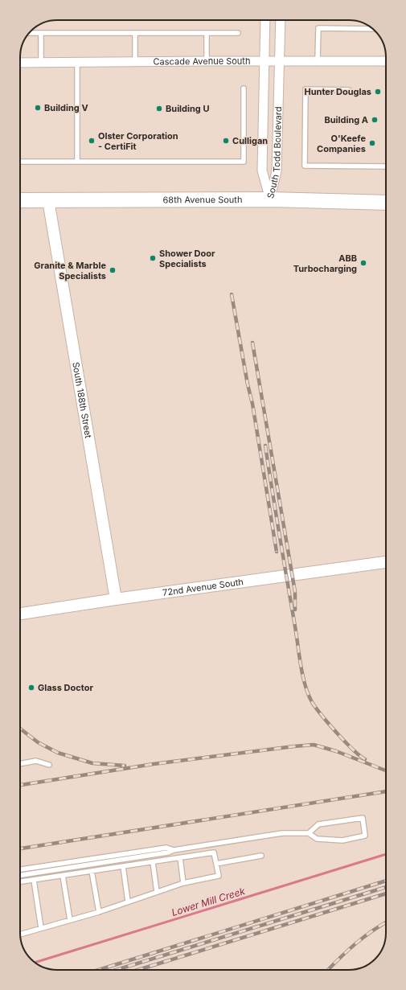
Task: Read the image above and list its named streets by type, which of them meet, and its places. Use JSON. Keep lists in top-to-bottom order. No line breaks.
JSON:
{"streets":{"main road":["68th Avenue South"],"street":["Cascade Avenue South","South Todd Boulevard","South 188th Street","72nd Avenue South"]},"crossings":[["Cascade Avenue South","South Todd Boulevard"],["South Todd Boulevard","68th Avenue South"],["68th Avenue South","South 188th Street"],["South 188th Street","72nd Avenue South"]],"water":["Lower Mill Creek"],"places":["Hunter Douglas","Building V","Building U","Building A","Olster Corporation - CertiFit","Culligan","O'Keefe Companies","Shower Door Specialists","ABB Turbocharging","Granite & Marble Specialists","Glass Doctor"]}
